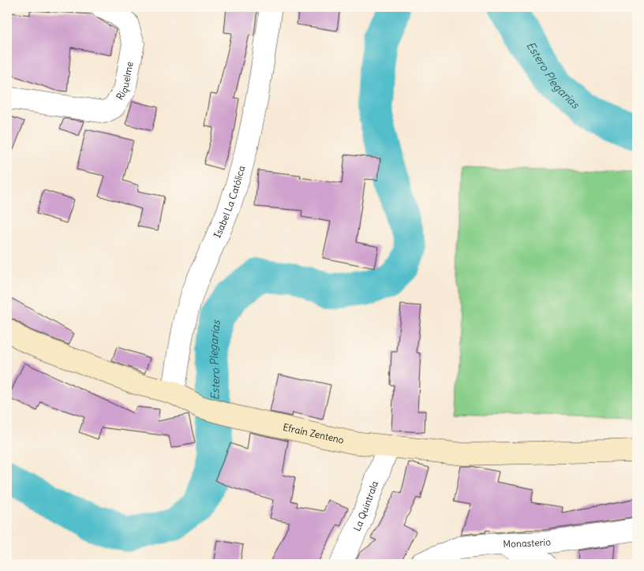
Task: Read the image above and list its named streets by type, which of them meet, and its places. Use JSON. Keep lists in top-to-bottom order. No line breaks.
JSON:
{"streets":{"street":["Riquelme","Isabel La Católica","Efraín Zenteno","La Quintrala","Monasterio"]},"crossings":[["Isabel La Católica","Efraín Zenteno"],["Efraín Zenteno","La Quintrala"]],"water":["Estero Plegarias"]}
